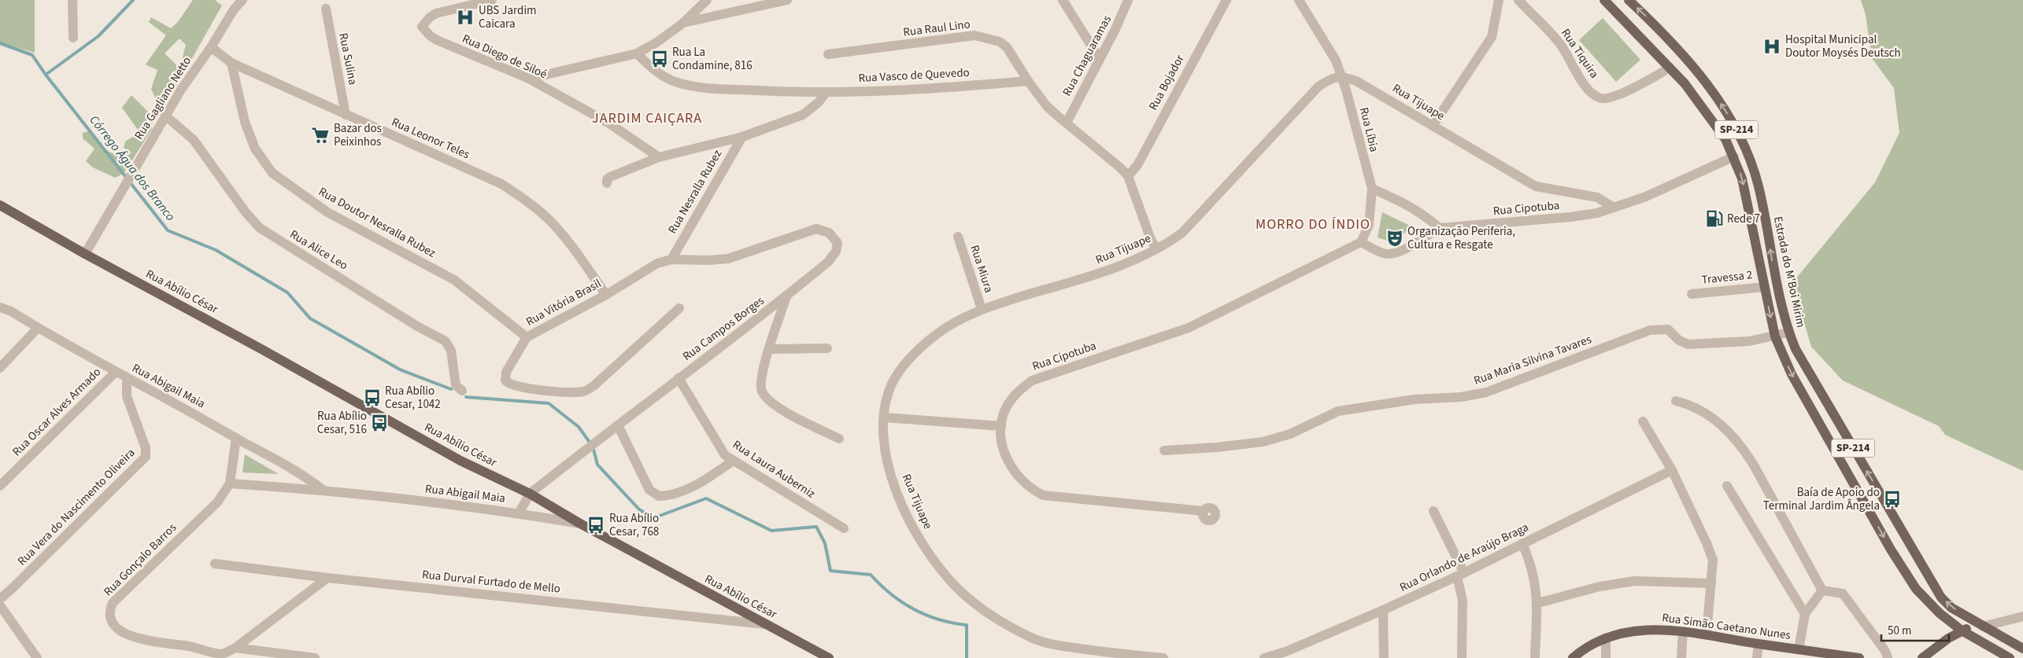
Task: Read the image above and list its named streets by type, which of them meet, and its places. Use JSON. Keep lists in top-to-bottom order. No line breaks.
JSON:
{"streets":{"main road":["SP-214","Estrada do M'Boi Mirim","Rua Abílio César","Rua Simão Caetano Nunes"],"street":["Rua Raul Lino","Rua Tiquira","Rua Chaguaramas","Rua Diego de Siloé","Rua Sulina","Rua Vasco de Quevedo","Rua Bojador","Rua Gagliano Netto","Rua Tijuape","Rua Líbia","Rua Leonor Teles","Rua Nesralla Rubez","Rua Cipotuba","Rua Doutor Nesralla Rubez","Rua Alice Leo","Rua Miura","Travessa 2","Rua Vitória Brasil","Rua Campos Borges","Rua Maria Silvina Tavares","Rua Abigail Maia","Rua Oscar Alves Armado","Rua Laura Auberniz","Rua Vera do Nascimento Oliveira","Rua Orlando de Araújo Braga","Rua Gonçalo Barros","Rua Durval Furtado de Mello"]},"crossings":[["Rua Raul Lino","Rua Vasco de Quevedo"],["Rua Tiquira","SP-214"],["Rua Sulina","Rua Leonor Teles"],["Rua Gagliano Netto","Rua Leonor Teles"],["Rua Gagliano Netto","Rua Alice Leo"],["Rua Gagliano Netto","Rua Abílio César"],["Rua Tijuape","Rua Líbia"],["Rua Tijuape","Rua Cipotuba"],["Rua Tijuape","Rua Miura"],["SP-214","Travessa 2"],["SP-214","Rua Maria Silvina Tavares"],["Rua Leonor Teles","Rua Doutor Nesralla Rubez"],["Rua Leonor Teles","Rua Vitória Brasil"],["Rua Nesralla Rubez","Rua Vitória Brasil"],["Rua Nesralla Rubez","Rua Campos Borges"],["Rua Doutor Nesralla Rubez","Rua Vitória Brasil"],["Estrada do M'Boi Mirim","Rua Maria Silvina Tavares"],["Rua Abílio César","Rua Campos Borges"],["Rua Abílio César","Rua Abigail Maia"],["Rua Abílio César","Rua Durval Furtado de Mello"],["Rua Vitória Brasil","Rua Campos Borges"],["Rua Campos Borges","Rua Abigail Maia"],["Rua Campos Borges","Rua Laura Auberniz"],["Rua Abigail Maia","Rua Oscar Alves Armado"],["Rua Abigail Maia","Rua Vera do Nascimento Oliveira"],["Rua Abigail Maia","Rua Gonçalo Barros"],["Rua Gonçalo Barros","Rua Durval Furtado de Mello"]],"districts":["JARDIM CAIÇARA","MORRO DO ÍNDIO"],"water":["Córrego Água dos Branco"],"places":{"hospital":["UBS Jardim Caicara","Hospital Municipal Doutor Moysés Deutsch"],"bus stop":["Rua La Condamine, 816","Rua Abílio Cesar, 1042","Rua Abílio Cesar, 516","Baía de Apoio do Terminal Jardim Ângela","Rua Abílio Cesar, 768"],"supermarket":["Bazar dos Peixinhos"],"fuel station":["Rede 7"],"theatre":["Organização Periferia, Cultura e Resgate"]},"scale_bar":"50 m"}
